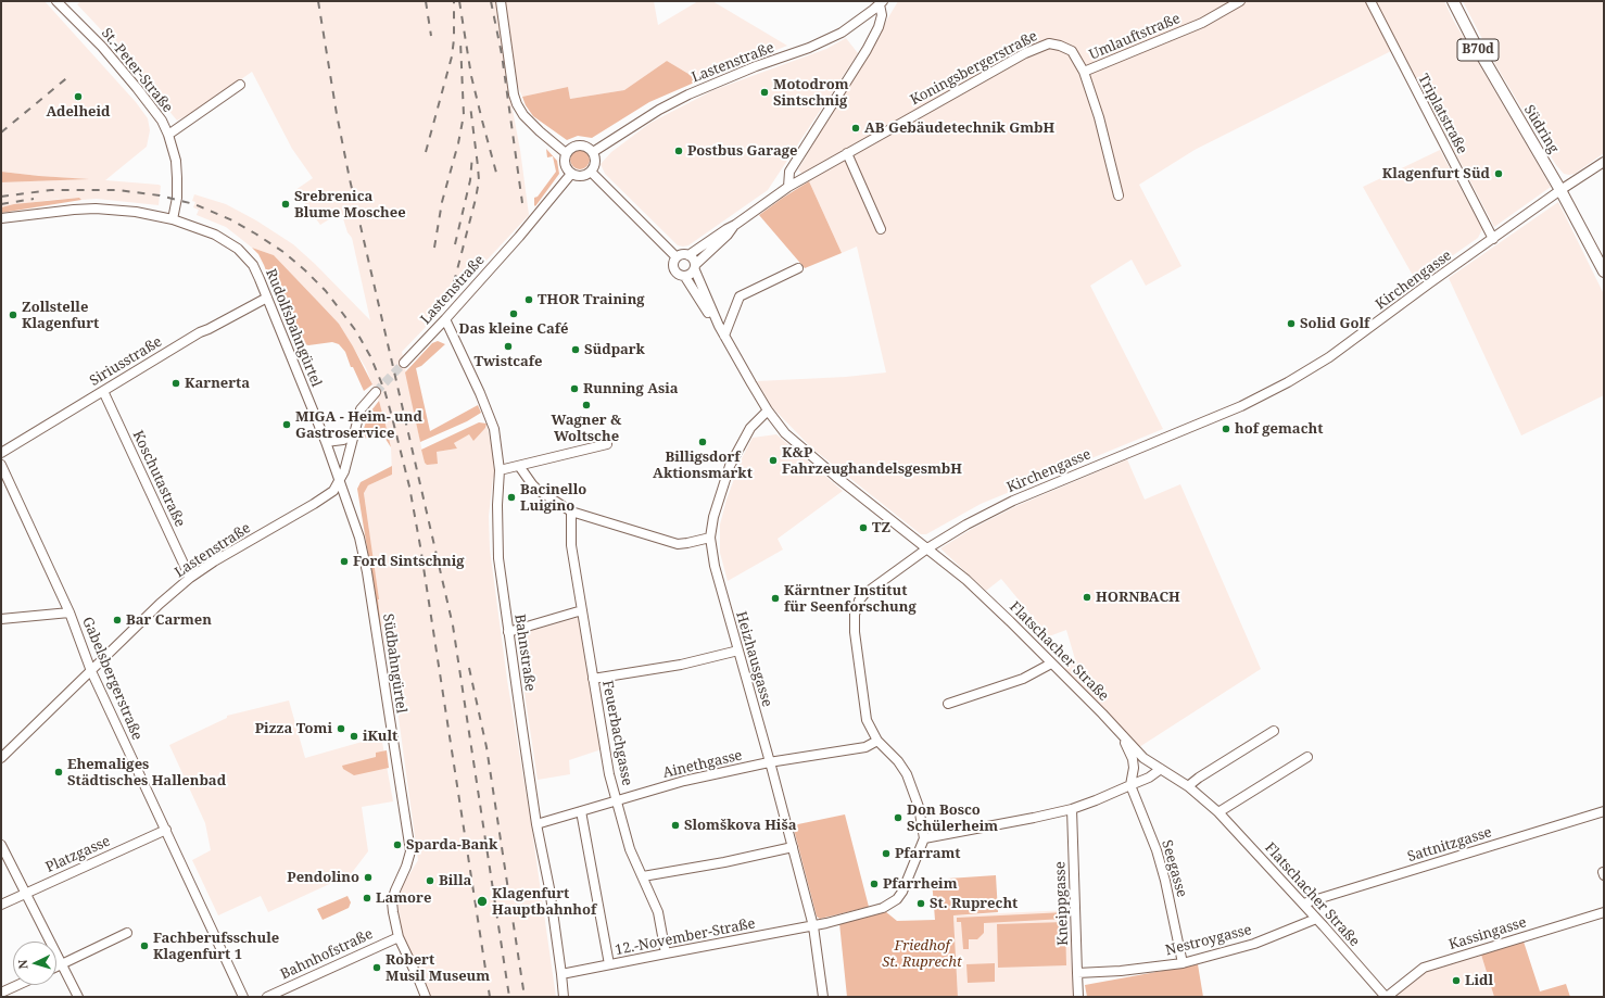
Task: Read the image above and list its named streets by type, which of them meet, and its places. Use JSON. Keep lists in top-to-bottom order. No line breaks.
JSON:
{"streets":{"main road":["B70d","Südring"],"street":["Umlauftstraße","Lastenstraße","Koningsbergerstraße","St.-Peter-Straße","Triplatstraße","Kirchengasse","Rudolfsbahngürtel","Siriusstraße","Koschutastraße","Flatschacher Straße","Bahnstraße","Heizhausgasse","Südbahngürtel","Gabelsbergerstraße","Feuerbachgasse","Ainethgasse","Sattnitzgasse","Platzgasse","Seegasse","Kneippgasse","Kassingasse","12.-November-Straße","Nestroygasse","Bahnhofstraße"]},"crossings":[["Umlauftstraße","Koningsbergerstraße"],["Lastenstraße","Rudolfsbahngürtel"],["Lastenstraße","Koschutastraße"],["Lastenstraße","Bahnstraße"],["Lastenstraße","Südbahngürtel"],["Lastenstraße","Gabelsbergerstraße"],["Koningsbergerstraße","Flatschacher Straße"],["St.-Peter-Straße","Rudolfsbahngürtel"],["Triplatstraße","Kirchengasse"],["Südring","Kirchengasse"],["Kirchengasse","Flatschacher Straße"],["Kirchengasse","Ainethgasse"],["Rudolfsbahngürtel","Siriusstraße"],["Rudolfsbahngürtel","Südbahngürtel"],["Siriusstraße","Koschutastraße"],["Flatschacher Straße","Heizhausgasse"],["Flatschacher Straße","Sattnitzgasse"],["Flatschacher Straße","Kassingasse"],["Flatschacher Straße","Nestroygasse"],["Bahnstraße","Ainethgasse"],["Bahnstraße","12.-November-Straße"],["Heizhausgasse","Ainethgasse"],["Heizhausgasse","12.-November-Straße"],["Südbahngürtel","Bahnhofstraße"],["Gabelsbergerstraße","Platzgasse"],["Feuerbachgasse","Ainethgasse"],["Feuerbachgasse","12.-November-Straße"],["Seegasse","Nestroygasse"],["Kneippgasse","Nestroygasse"]],"parks":["Friedhof St. Ruprecht"],"places":["Motodrom Sintschnig","Adelheid","AB Gebäudetechnik GmbH","Postbus Garage","Klagenfurt Süd","Srebrenica Blume Moschee","THOR Training","Das kleine Café","Zollstelle Klagenfurt","Solid Golf","Twistcafe","Südpark","Karnerta","Running Asia","Wagner & Woltsche","MIGA - Heim- und Gastroservice","hof gemacht","Billigsdorf Aktionsmarkt","K&P FahrzeughandelsgesmbH","Bacinello Luigino","TZ","Ford Sintschnig","HORNBACH","Kärntner Institut für Seenforschung","Bar Carmen","Pizza Tomi","iKult","Ehemaliges Städtisches Hallenbad","Don Bosco Schülerheim","Slomškova Hiša","Sparda-Bank","Pfarramt","Pendolino","Billa","Pfarrheim","Lamore","Klagenfurt Hauptbahnhof","St. Ruprecht","Fachberufsschule Klagenfurt 1","Robert Musil Museum","Lidl"],"north":"left"}
